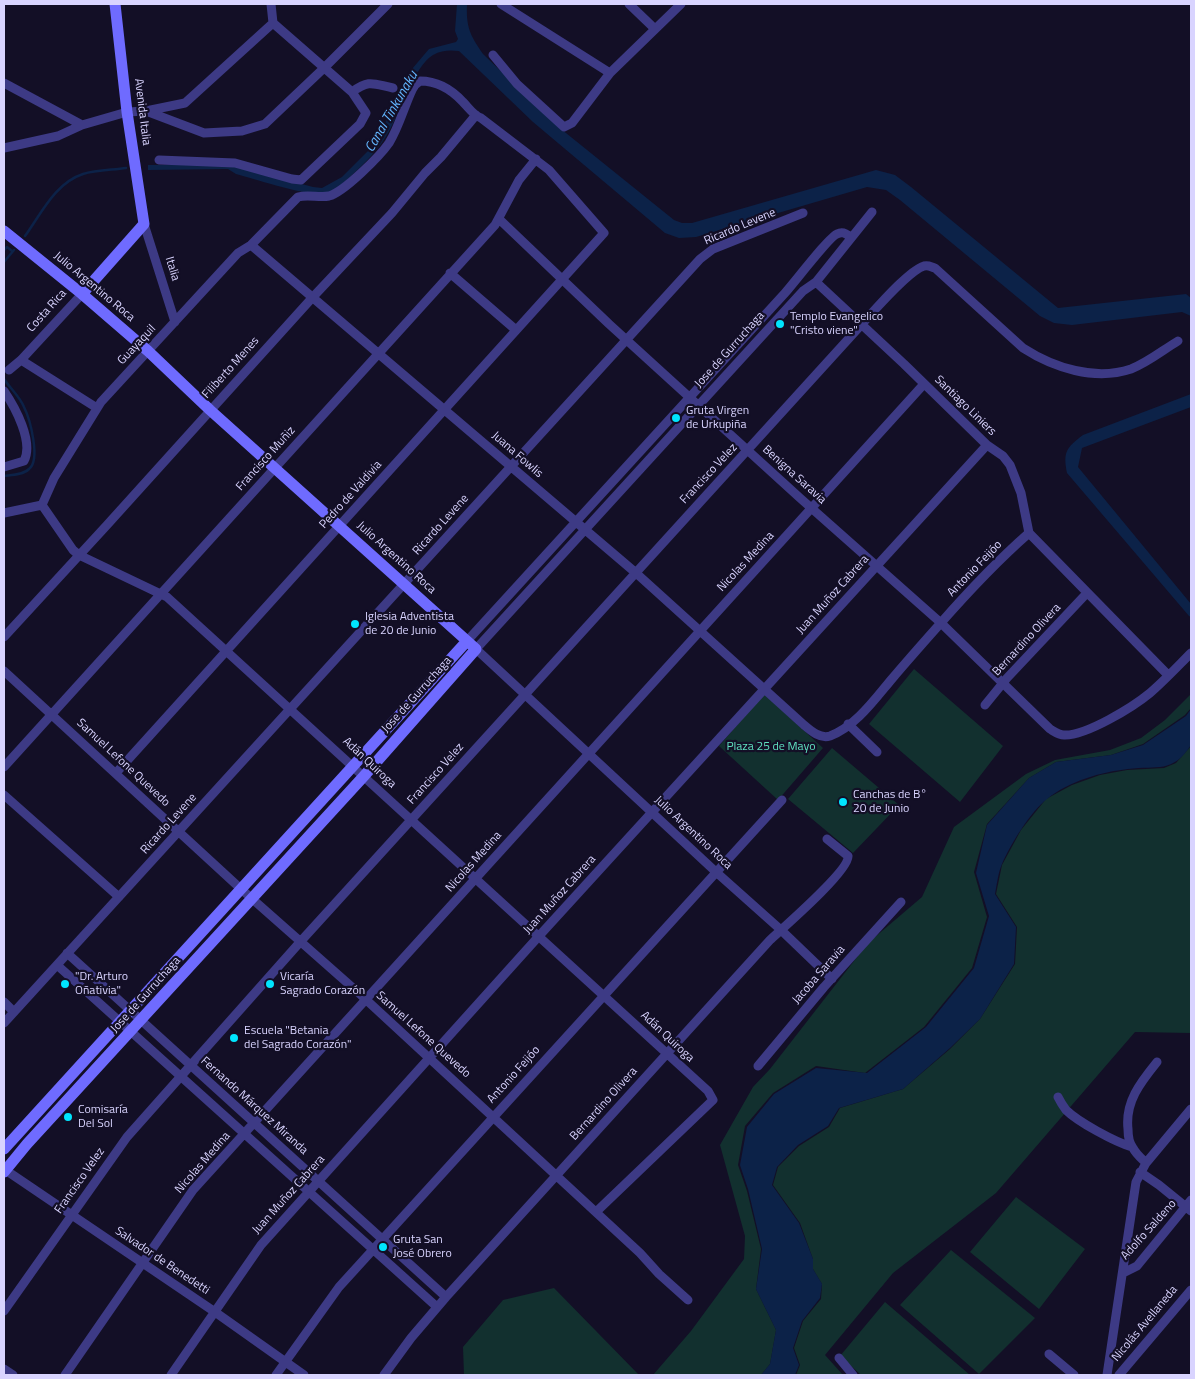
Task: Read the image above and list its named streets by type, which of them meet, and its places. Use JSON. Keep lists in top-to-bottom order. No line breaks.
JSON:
{"streets":{"street":["Avenida Italia","Ricardo Levene","Italia","Julio Argentino Roca","Costa Rica","Guayaquil","Jose de Gurruchaga","Filiberto Menes","Santiago Liniers","Juana Fowlis","Francisco Muñiz","Francisco Velez","Benigna Saravia","Pedro de Valdivia","Nicolas Medina","Antonio Feijóo","Juan Muñoz Cabrera","Bernardino Olivera","Samuel Lefone Quevedo","Adán Quiroga","Jacoba Saravia","Fernando Márquez Miranda","Adolfo Saldeno","Salvador de Benedetti","Nicolás Avellaneda"]},"crossings":[["Avenida Italia","Italia"],["Avenida Italia","Costa Rica"],["Ricardo Levene","Julio Argentino Roca"],["Ricardo Levene","Juana Fowlis"],["Ricardo Levene","Benigna Saravia"],["Ricardo Levene","Samuel Lefone Quevedo"],["Ricardo Levene","Adán Quiroga"],["Ricardo Levene","Fernando Márquez Miranda"],["Italia","Costa Rica"],["Italia","Guayaquil"],["Julio Argentino Roca","Costa Rica"],["Julio Argentino Roca","Guayaquil"],["Julio Argentino Roca","Jose de Gurruchaga"],["Julio Argentino Roca","Filiberto Menes"],["Julio Argentino Roca","Francisco Muñiz"],["Julio Argentino Roca","Francisco Velez"],["Julio Argentino Roca","Pedro de Valdivia"],["Julio Argentino Roca","Nicolas Medina"],["Julio Argentino Roca","Antonio Feijóo"],["Julio Argentino Roca","Juan Muñoz Cabrera"],["Julio Argentino Roca","Bernardino Olivera"],["Julio Argentino Roca","Jacoba Saravia"],["Guayaquil","Filiberto Menes"],["Guayaquil","Juana Fowlis"],["Guayaquil","Adán Quiroga"],["Jose de Gurruchaga","Santiago Liniers"],["Jose de Gurruchaga","Juana Fowlis"],["Jose de Gurruchaga","Benigna Saravia"],["Jose de Gurruchaga","Samuel Lefone Quevedo"],["Jose de Gurruchaga","Adán Quiroga"],["Jose de Gurruchaga","Fernando Márquez Miranda"],["Jose de Gurruchaga","Salvador de Benedetti"],["Filiberto Menes","Juana Fowlis"],["Filiberto Menes","Adán Quiroga"],["Santiago Liniers","Francisco Velez"],["Santiago Liniers","Nicolas Medina"],["Santiago Liniers","Antonio Feijóo"],["Santiago Liniers","Juan Muñoz Cabrera"],["Juana Fowlis","Francisco Muñiz"],["Juana Fowlis","Francisco Velez"],["Juana Fowlis","Pedro de Valdivia"],["Juana Fowlis","Nicolas Medina"],["Juana Fowlis","Antonio Feijóo"],["Juana Fowlis","Juan Muñoz Cabrera"],["Francisco Muñiz","Benigna Saravia"],["Francisco Muñiz","Pedro de Valdivia"],["Francisco Muñiz","Samuel Lefone Quevedo"],["Francisco Muñiz","Adán Quiroga"],["Francisco Velez","Benigna Saravia"],["Francisco Velez","Samuel Lefone Quevedo"],["Francisco Velez","Adán Quiroga"],["Francisco Velez","Fernando Márquez Miranda"],["Francisco Velez","Salvador de Benedetti"],["Benigna Saravia","Pedro de Valdivia"],["Benigna Saravia","Nicolas Medina"],["Benigna Saravia","Antonio Feijóo"],["Benigna Saravia","Juan Muñoz Cabrera"],["Benigna Saravia","Bernardino Olivera"],["Pedro de Valdivia","Samuel Lefone Quevedo"],["Pedro de Valdivia","Adán Quiroga"],["Nicolas Medina","Samuel Lefone Quevedo"],["Nicolas Medina","Adán Quiroga"],["Nicolas Medina","Fernando Márquez Miranda"],["Nicolas Medina","Salvador de Benedetti"],["Antonio Feijóo","Samuel Lefone Quevedo"],["Antonio Feijóo","Adán Quiroga"],["Antonio Feijóo","Fernando Márquez Miranda"],["Antonio Feijóo","Salvador de Benedetti"],["Juan Muñoz Cabrera","Samuel Lefone Quevedo"],["Juan Muñoz Cabrera","Adán Quiroga"],["Juan Muñoz Cabrera","Fernando Márquez Miranda"],["Juan Muñoz Cabrera","Salvador de Benedetti"],["Bernardino Olivera","Samuel Lefone Quevedo"],["Bernardino Olivera","Adán Quiroga"],["Bernardino Olivera","Fernando Márquez Miranda"],["Samuel Lefone Quevedo","Adán Quiroga"]],"water":["Canal Tinkunaku"],"parks":["Plaza 25 de Mayo"],"places":["Templo Evangelico \"Cristo viene\"","Gruta Virgen de Urkupiña","Iglesia Adventista de 20 de Junio","Canchas de B° 20 de Junio","\"Dr. Arturo Oñativia\"","Vicaría Sagrado Corazón","Escuela \"Betania del Sagrado Corazón\"","Comisaría Del Sol","Gruta San José Obrero"]}
